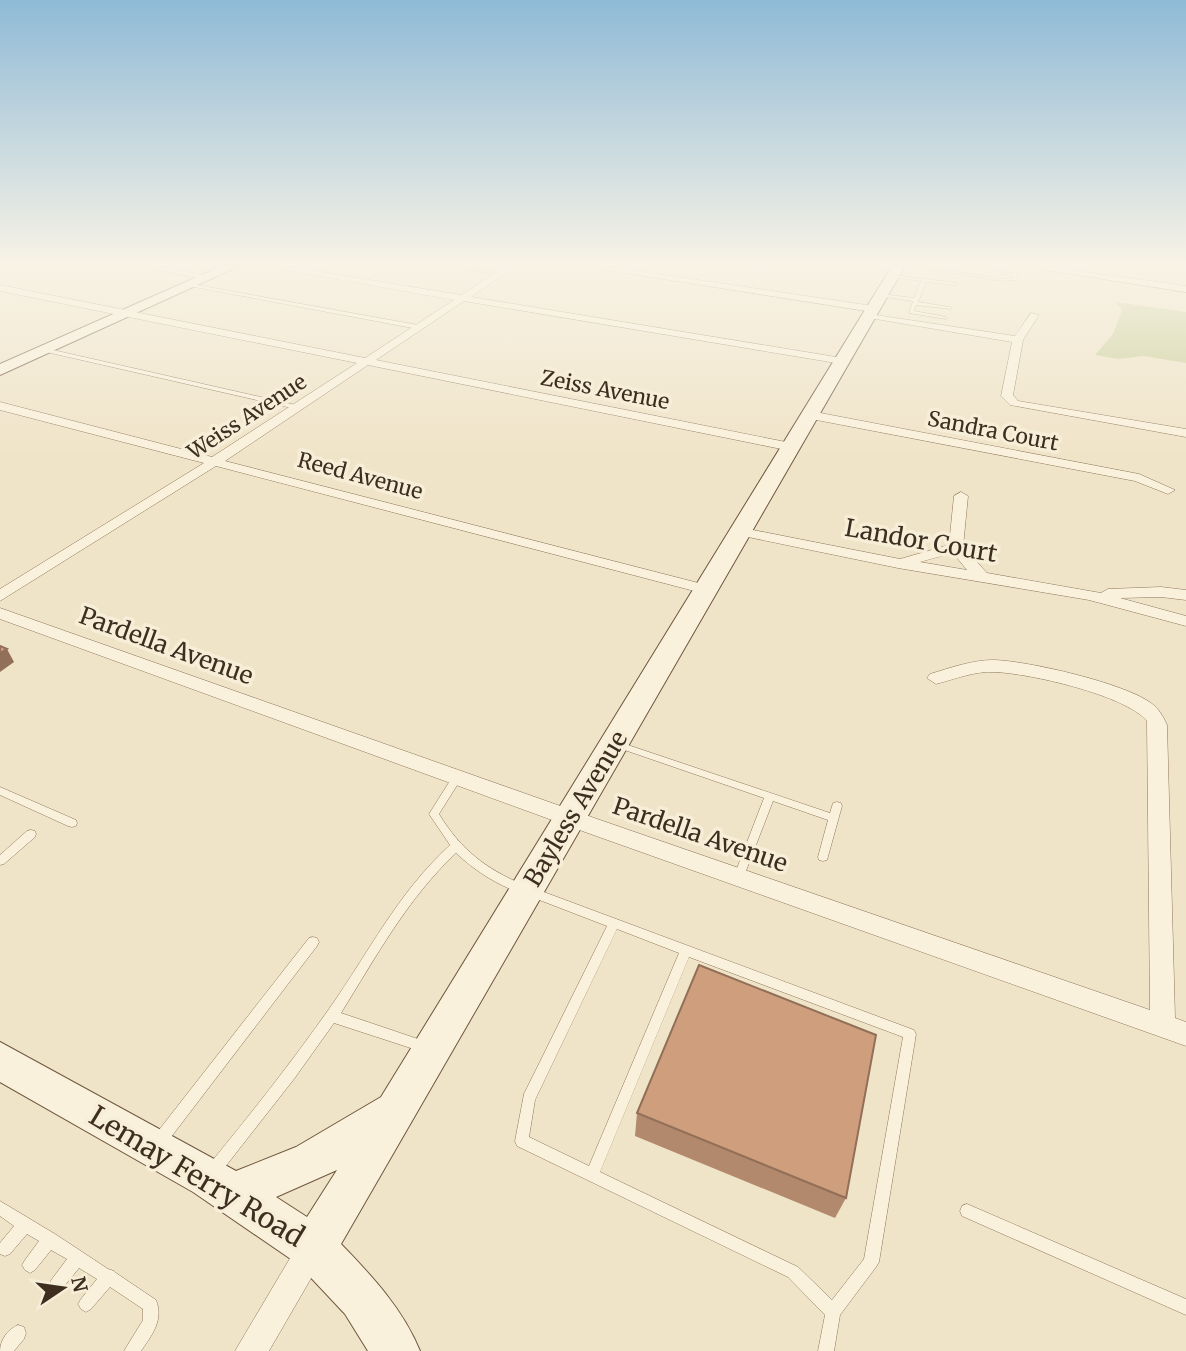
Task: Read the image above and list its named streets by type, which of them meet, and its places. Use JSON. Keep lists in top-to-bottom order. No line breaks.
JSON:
{"streets":{"main road":["Bayless Avenue","Lemay Ferry Road"],"street":["Zeiss Avenue","Weiss Avenue","Sandra Court","Reed Avenue","Landor Court","Pardella Avenue"]},"crossings":[["Zeiss Avenue","Weiss Avenue"],["Zeiss Avenue","Bayless Avenue"],["Weiss Avenue","Reed Avenue"],["Sandra Court","Bayless Avenue"],["Reed Avenue","Bayless Avenue"],["Landor Court","Bayless Avenue"],["Pardella Avenue","Bayless Avenue"],["Bayless Avenue","Lemay Ferry Road"]],"north":"right"}
